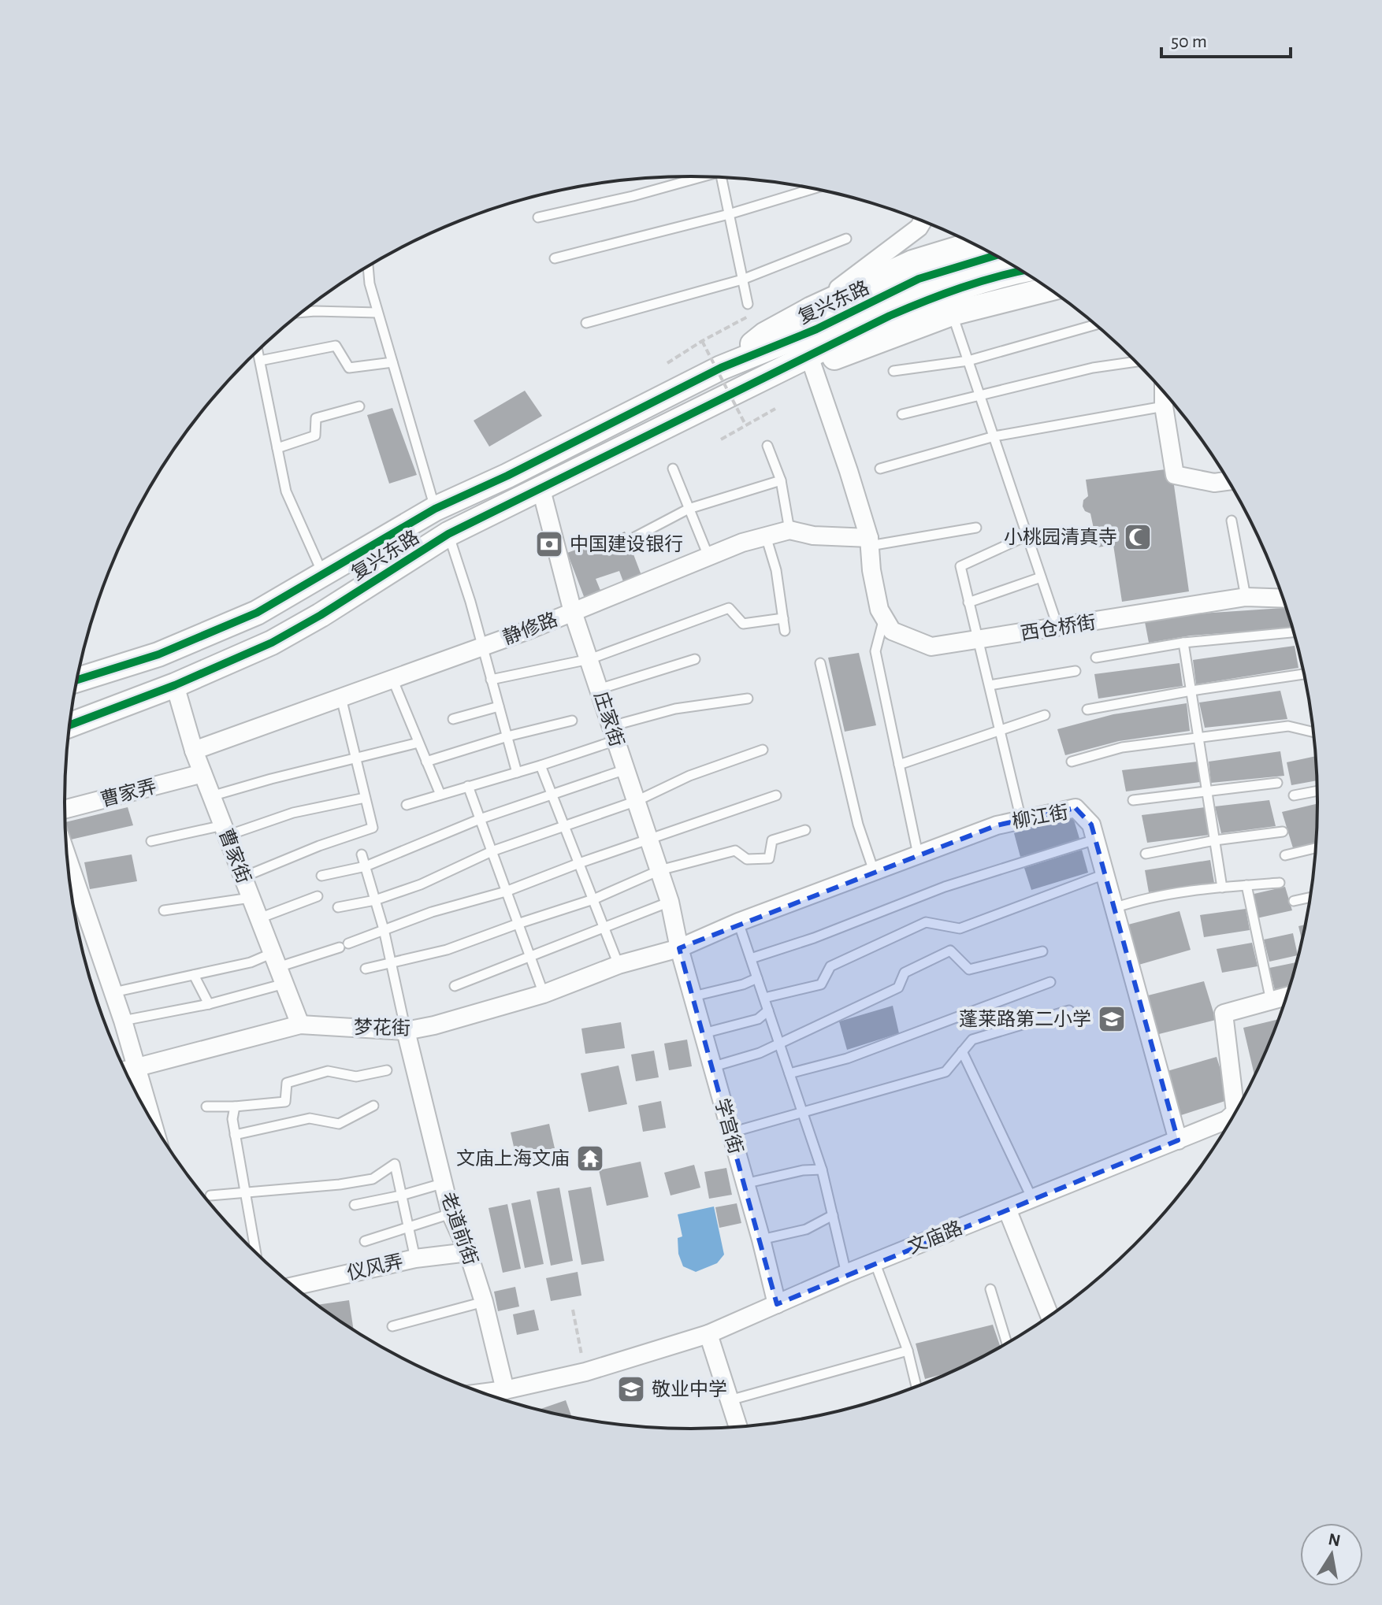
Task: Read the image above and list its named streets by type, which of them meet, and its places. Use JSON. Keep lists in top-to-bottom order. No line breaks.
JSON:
{"streets":{"main road":["复兴东路"],"street":["西仓桥街","静修路","庄家街","曹家弄","柳江街","曹家街","梦花街","学宫街","老道前街","文庙路","仪风弄"]},"crossings":[["复兴东路","庄家街"],["复兴东路","曹家街"],["静修路","庄家街"],["静修路","曹家街"],["庄家街","柳江街"],["庄家街","梦花街"],["庄家街","学宫街"],["曹家弄","曹家街"],["柳江街","梦花街"],["柳江街","学宫街"],["柳江街","文庙路"],["曹家街","梦花街"],["梦花街","学宫街"],["梦花街","老道前街"],["学宫街","文庙路"],["老道前街","文庙路"],["老道前街","仪风弄"]],"places":{"mosque":["小桃园清真寺"],"bank":["中国建设银行"],"school or university":["蓬莱路第二小学","敬业中学"],"temple":["文庙上海文庙"]},"scale_bar":"50 m","north":"top"}
